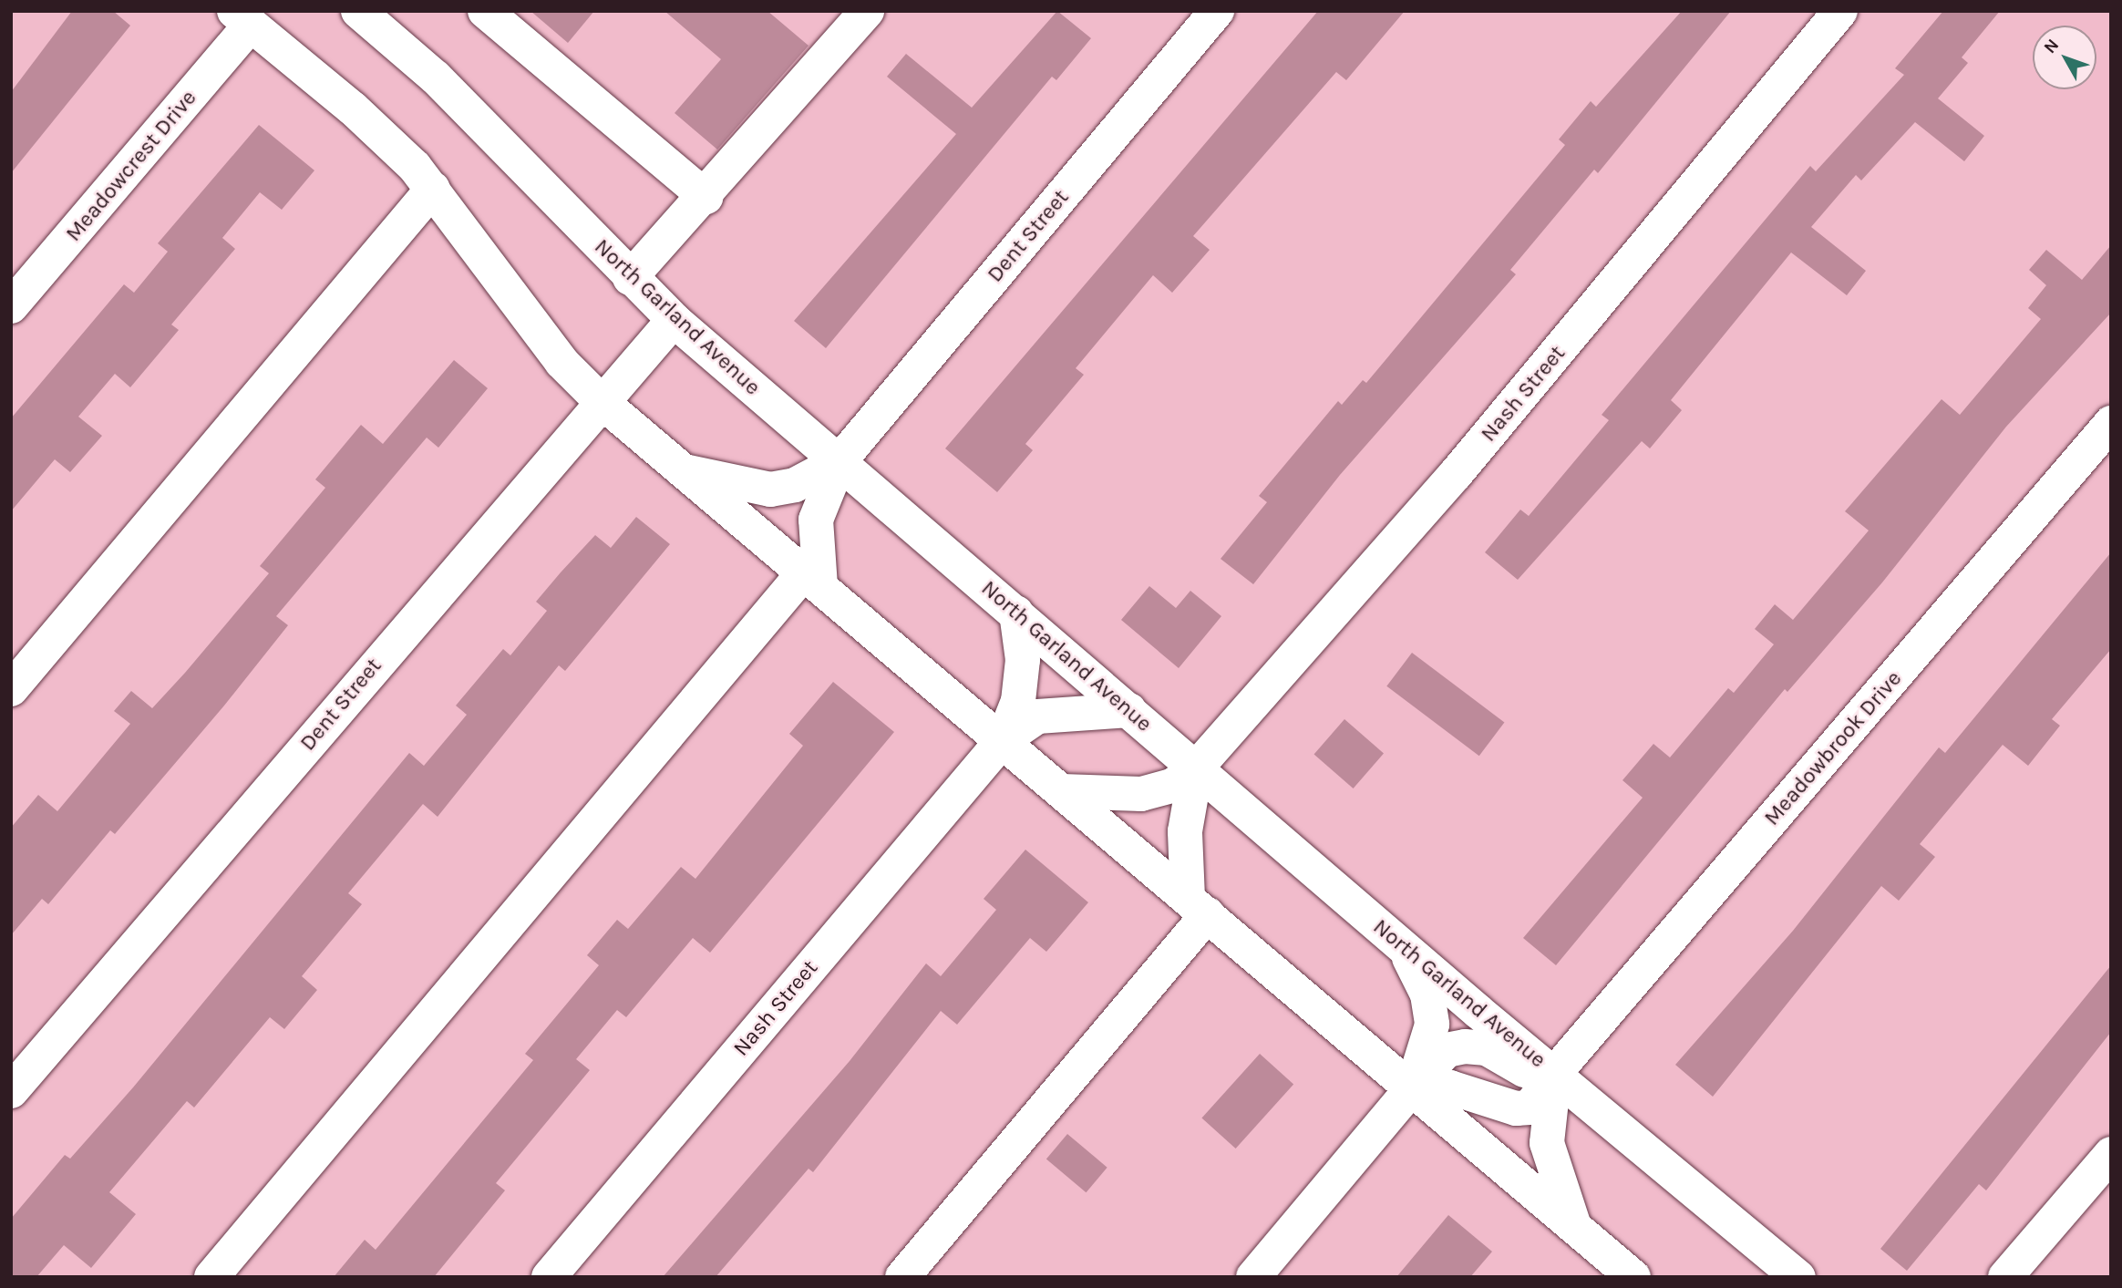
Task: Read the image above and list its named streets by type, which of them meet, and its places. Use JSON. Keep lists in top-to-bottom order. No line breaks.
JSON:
{"streets":{"street":["Meadowcrest Drive","Dent Street","North Garland Avenue","Nash Street","Meadowbrook Drive"]},"crossings":[["Dent Street","North Garland Avenue"],["North Garland Avenue","Nash Street"],["North Garland Avenue","Meadowbrook Drive"]],"north":"top left"}
